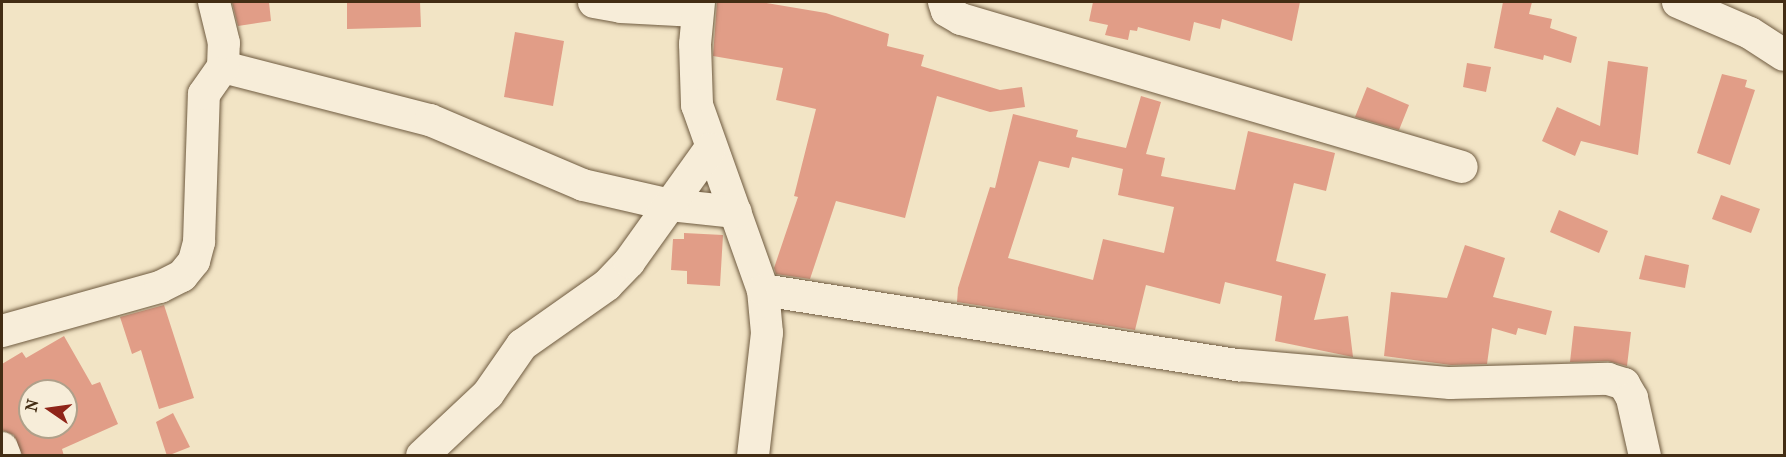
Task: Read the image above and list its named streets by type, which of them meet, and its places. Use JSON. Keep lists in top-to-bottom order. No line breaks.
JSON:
{"north":"left"}
